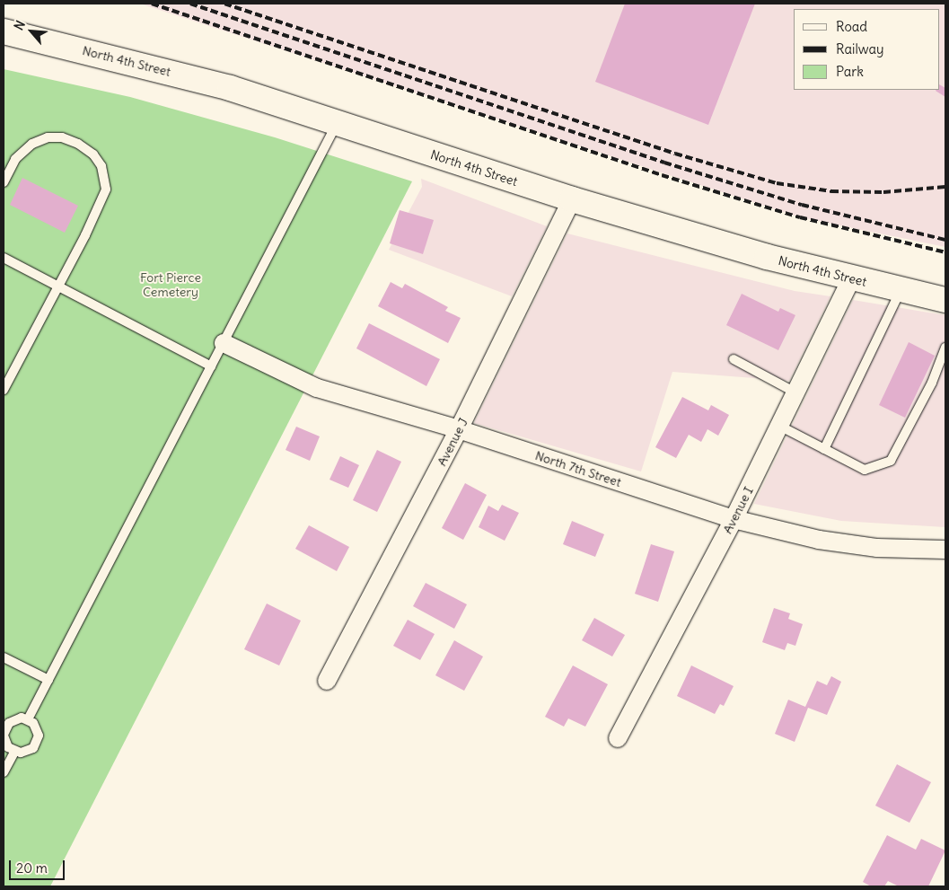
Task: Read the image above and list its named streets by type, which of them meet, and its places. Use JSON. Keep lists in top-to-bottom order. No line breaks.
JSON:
{"streets":{"main road":["North 4th Street"],"street":["Avenue J","North 7th Street","Avenue I"]},"crossings":[["North 4th Street","Avenue J"],["North 4th Street","Avenue I"],["Avenue J","North 7th Street"],["North 7th Street","Avenue I"]],"parks":["Fort Pierce Cemetery"],"legend":["Road","Railway","Park"],"scale_bar":"20 m","north":"top left"}
